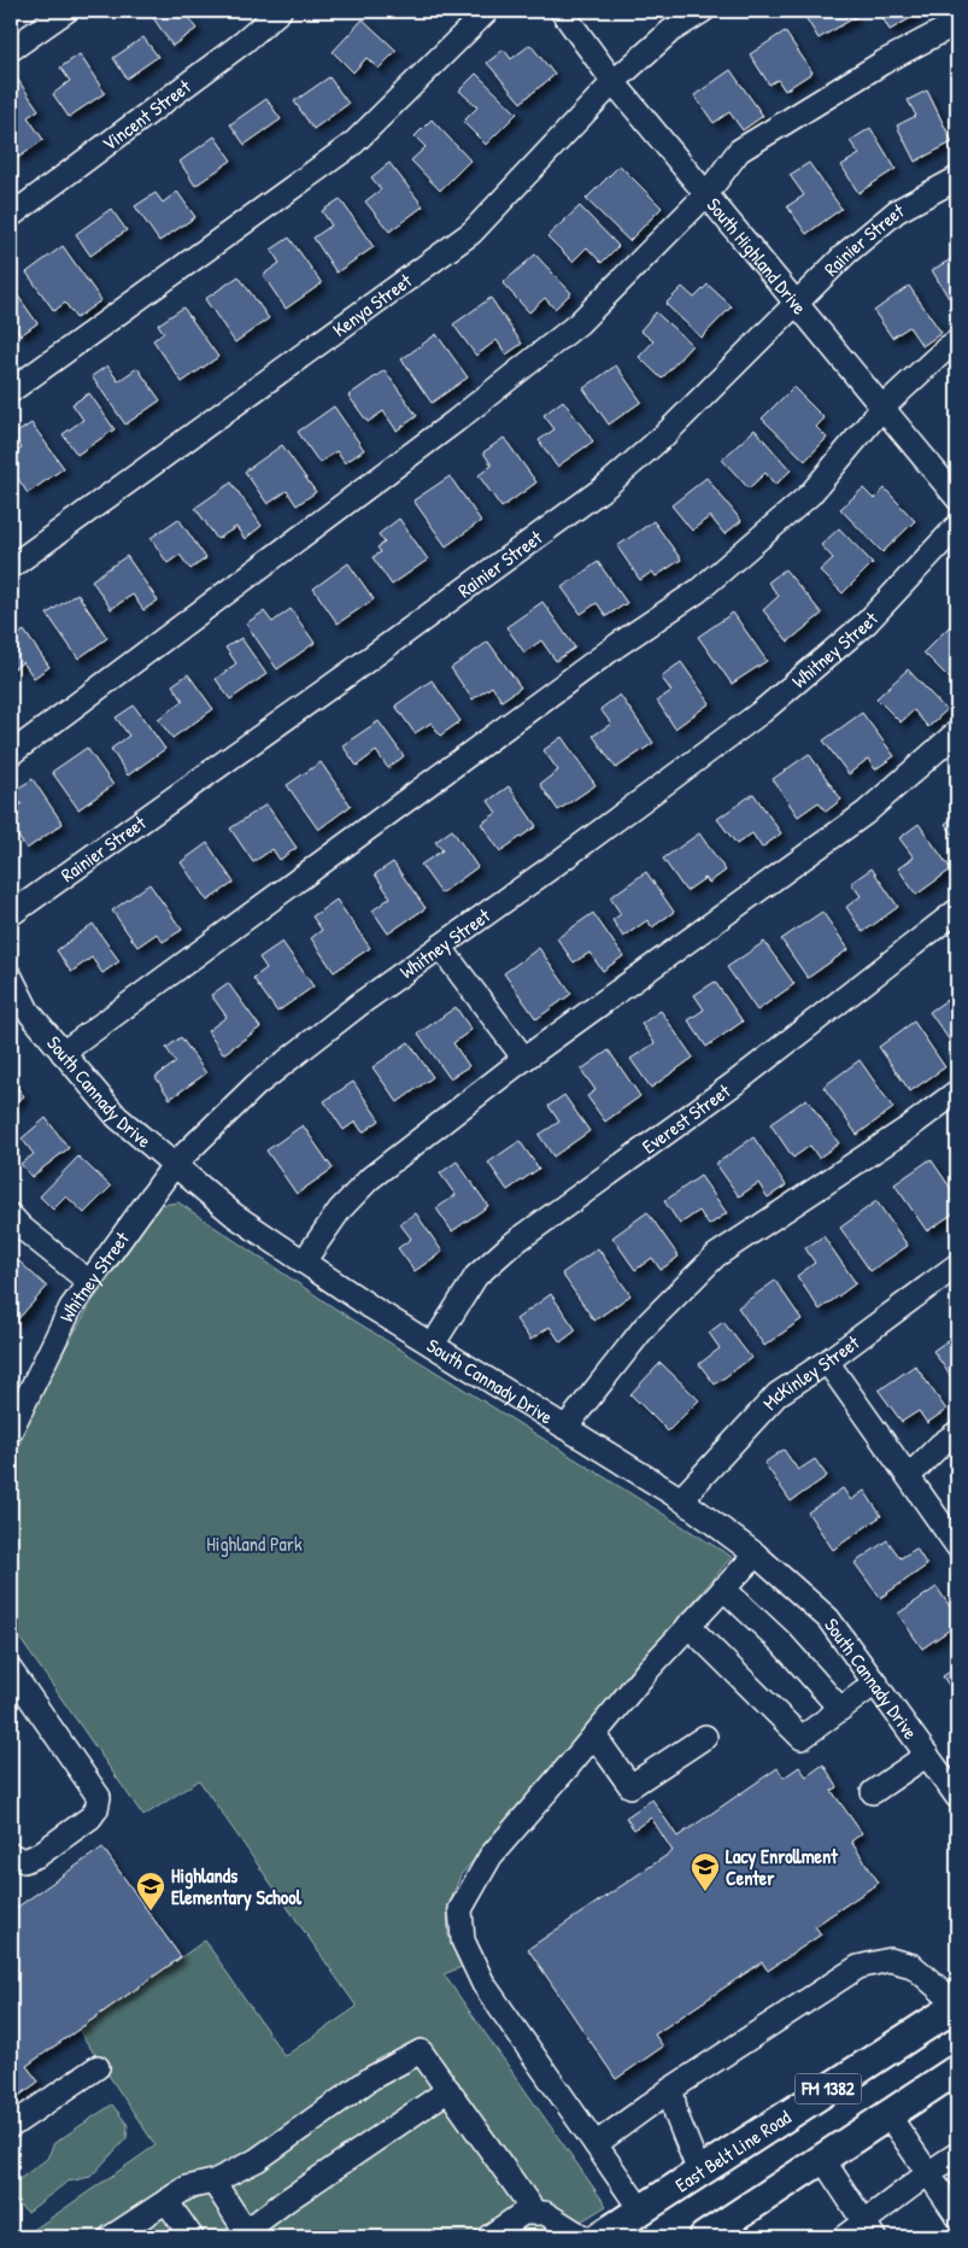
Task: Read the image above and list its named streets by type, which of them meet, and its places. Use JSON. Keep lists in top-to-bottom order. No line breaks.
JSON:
{"streets":{"main road":["FM 1382","East Belt Line Road"],"street":["Vincent Street","Rainier Street","South Highland Drive","Kenya Street","Whitney Street","South Cannady Drive","Everest Street","McKinley Street"]},"crossings":[["Rainier Street","South Highland Drive"],["South Highland Drive","Kenya Street"],["Whitney Street","South Cannady Drive"],["South Cannady Drive","Everest Street"],["South Cannady Drive","McKinley Street"]],"parks":["Highland Park"],"places":{"school or university":["Lacy Enrollment Center","Highlands Elementary School"]}}
